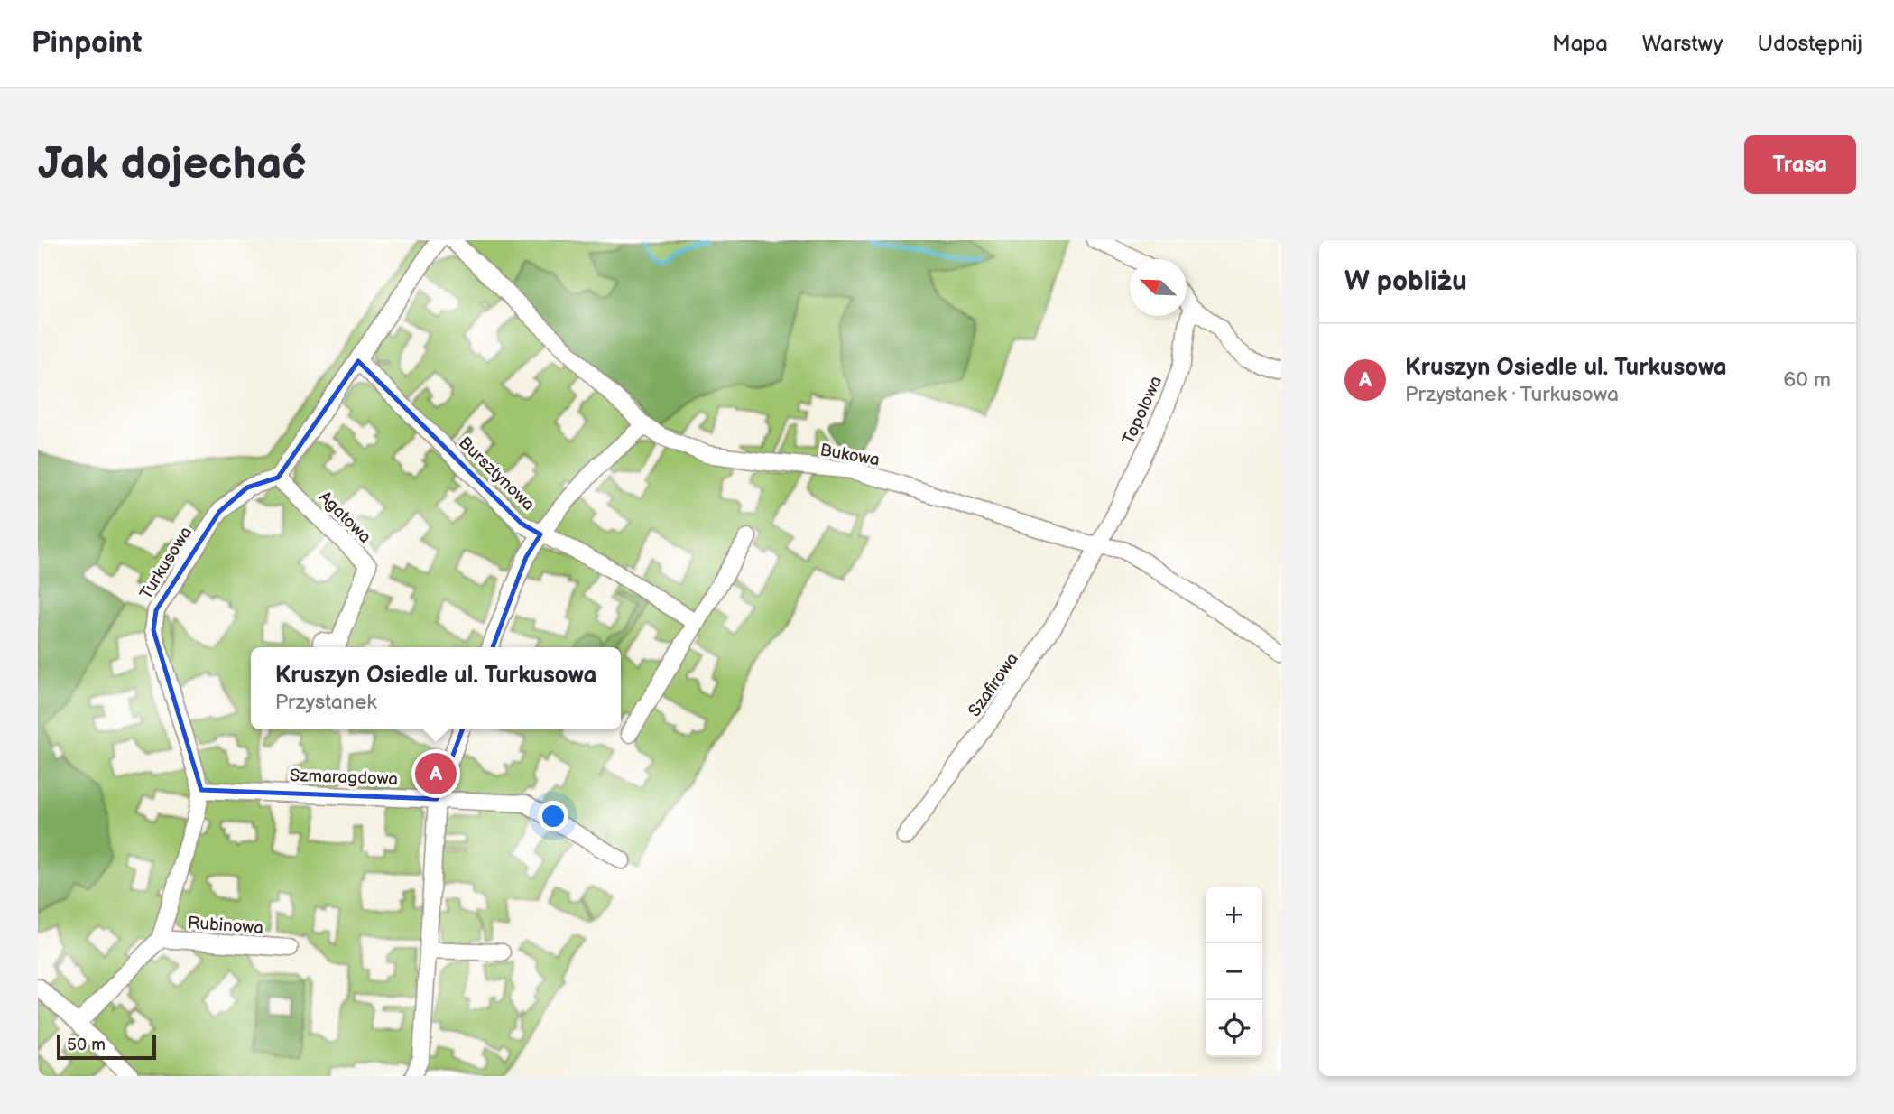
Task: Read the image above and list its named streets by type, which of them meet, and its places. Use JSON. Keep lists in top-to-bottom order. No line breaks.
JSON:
{"streets":{"street":["Topolowa","Bukowa","Bursztynowa","Agatowa","Turkusowa","Szafirowa","Szmaragdowa","Rubinowa"]},"crossings":[["Topolowa","Bukowa"],["Topolowa","Szafirowa"],["Bukowa","Szafirowa"],["Agatowa","Turkusowa"],["Turkusowa","Szmaragdowa"],["Turkusowa","Rubinowa"]],"scale_bar":"50 m","north":"top left","page":{"header":"Pinpoint","nav":["Mapa","Warstwy","Udostępnij"],"buttons":"Trasa","title":"Jak dojechać","heading":"W pobliżu","list":[{"mark":"A","name":"Kruszyn Osiedle ul. Turkusowa","note":"Przystanek · Turkusowa","value":"60 m"}],"popup":["Kruszyn Osiedle ul. Turkusowa","Przystanek"],"pins":"A","map_buttons":["+","−"],"scale":"50 m"}}
